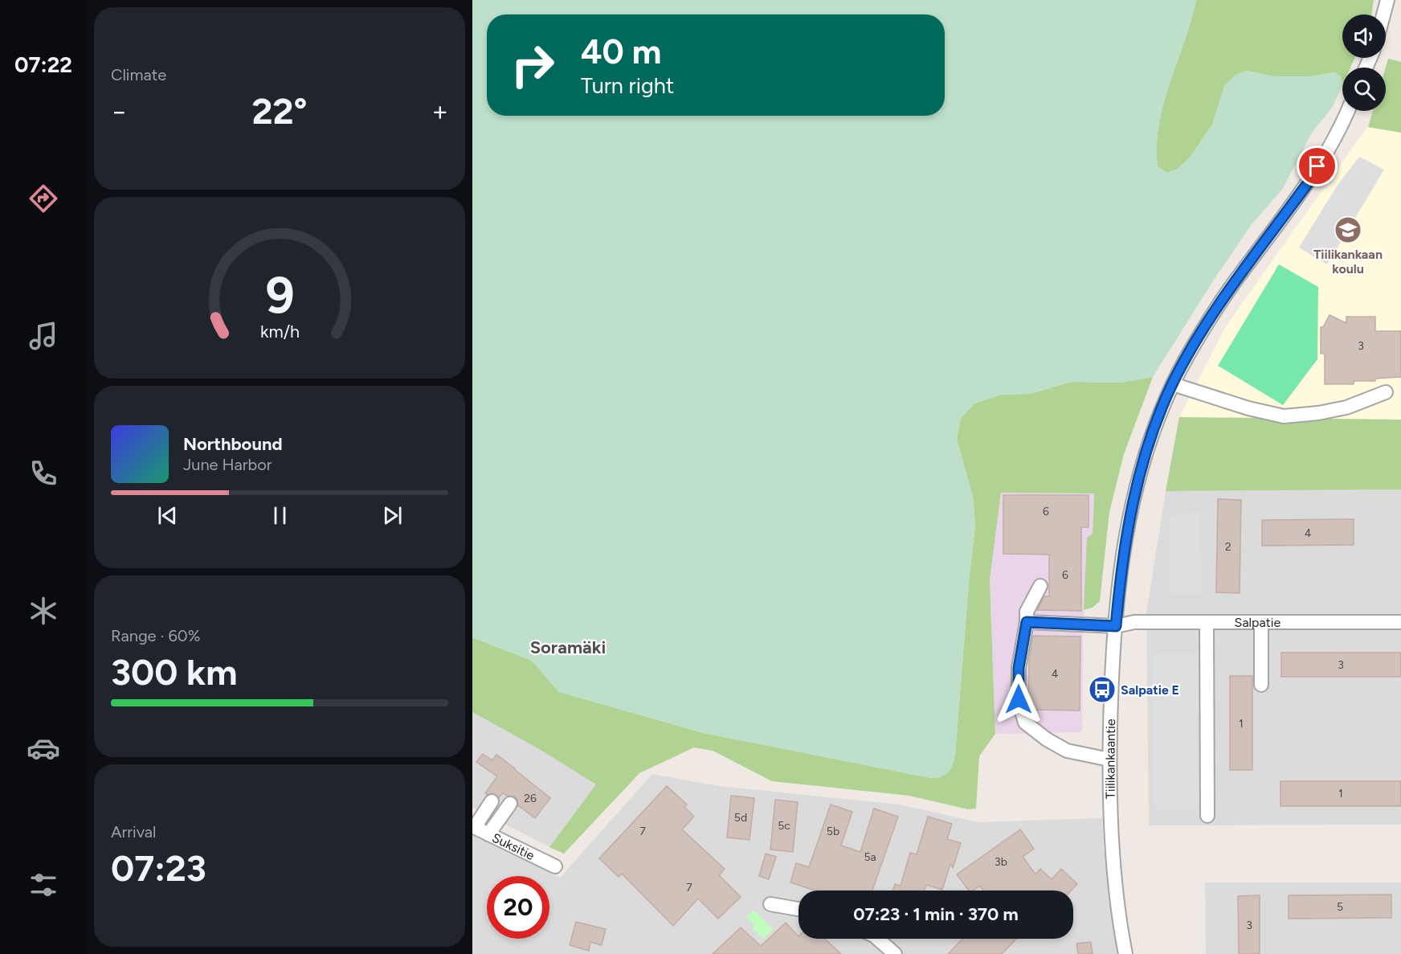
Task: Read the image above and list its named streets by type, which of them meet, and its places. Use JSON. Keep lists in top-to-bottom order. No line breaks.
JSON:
{"streets":{"street":["Salpatie","Tiilikankaantie","Suksitie"]},"crossings":[["Salpatie","Tiilikankaantie"]],"districts":["Soramäki"],"places":{"school or university":["Tiilikankaan koulu"],"bus stop":["Salpatie E"]},"house_numbers":["3","6","4","2","6","3","4","1","1","26","5d","5c","7","5b","5a","3b","7","5","3"],"page":{"tabs":"07:22","tile":["Climate",["Range · 60%","300 km"],["Arrival","07:23"]],"turn":["40 m","Turn right"],"heat":["−","22°","+"],"song":["Northbound","June Harbor"],"limit":"20","trip":"07:23 · 1 min · 370 m","gauge":["9","km/h"]}}
